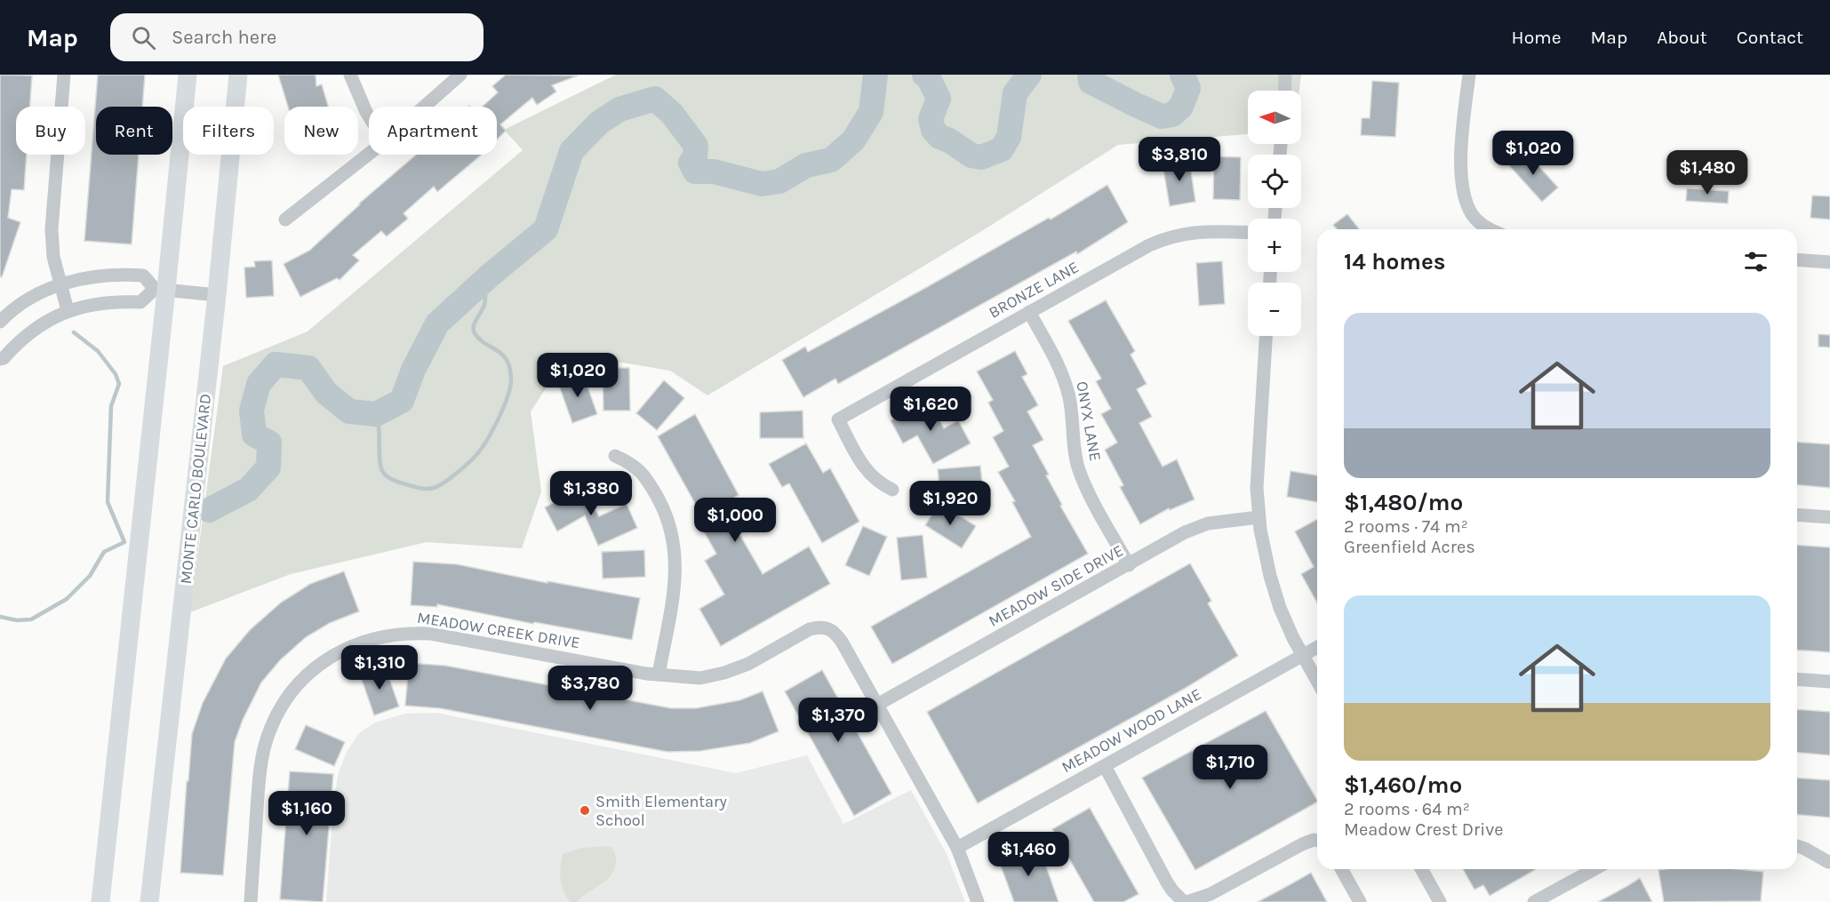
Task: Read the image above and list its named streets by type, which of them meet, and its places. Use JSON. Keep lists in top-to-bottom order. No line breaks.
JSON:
{"streets":{"main road":["MONTE CARLO BOULEVARD"],"street":["BRONZE LANE","ONYX LANE","MEADOW SIDE DRIVE","MEADOW CREEK DRIVE","MEADOW WOOD LANE"]},"crossings":[["BRONZE LANE","ONYX LANE"],["ONYX LANE","MEADOW SIDE DRIVE"],["MEADOW SIDE DRIVE","MEADOW CREEK DRIVE"]],"places":["Smith Elementary School"],"north":"left","page":{"header":"Map","search":"Search here","nav":["Home","Map","About","Contact"],"map_buttons":["+","−"],"chip":["Buy","Rent","Filters","New","Apartment"],"price":["$1,020","$3,810","$1,480","$1,020","$1,620","$1,380","$1,920","$1,000","$1,310","$3,780","$1,370","$1,710","$1,160","$1,460"],"heading":"14 homes","list":[{"name":"$1,480/mo","note":"2 rooms · 74 m² · Greenfield Acres"},{"name":"$1,460/mo","note":"2 rooms · 64 m² · Meadow Crest Drive"}]}}
